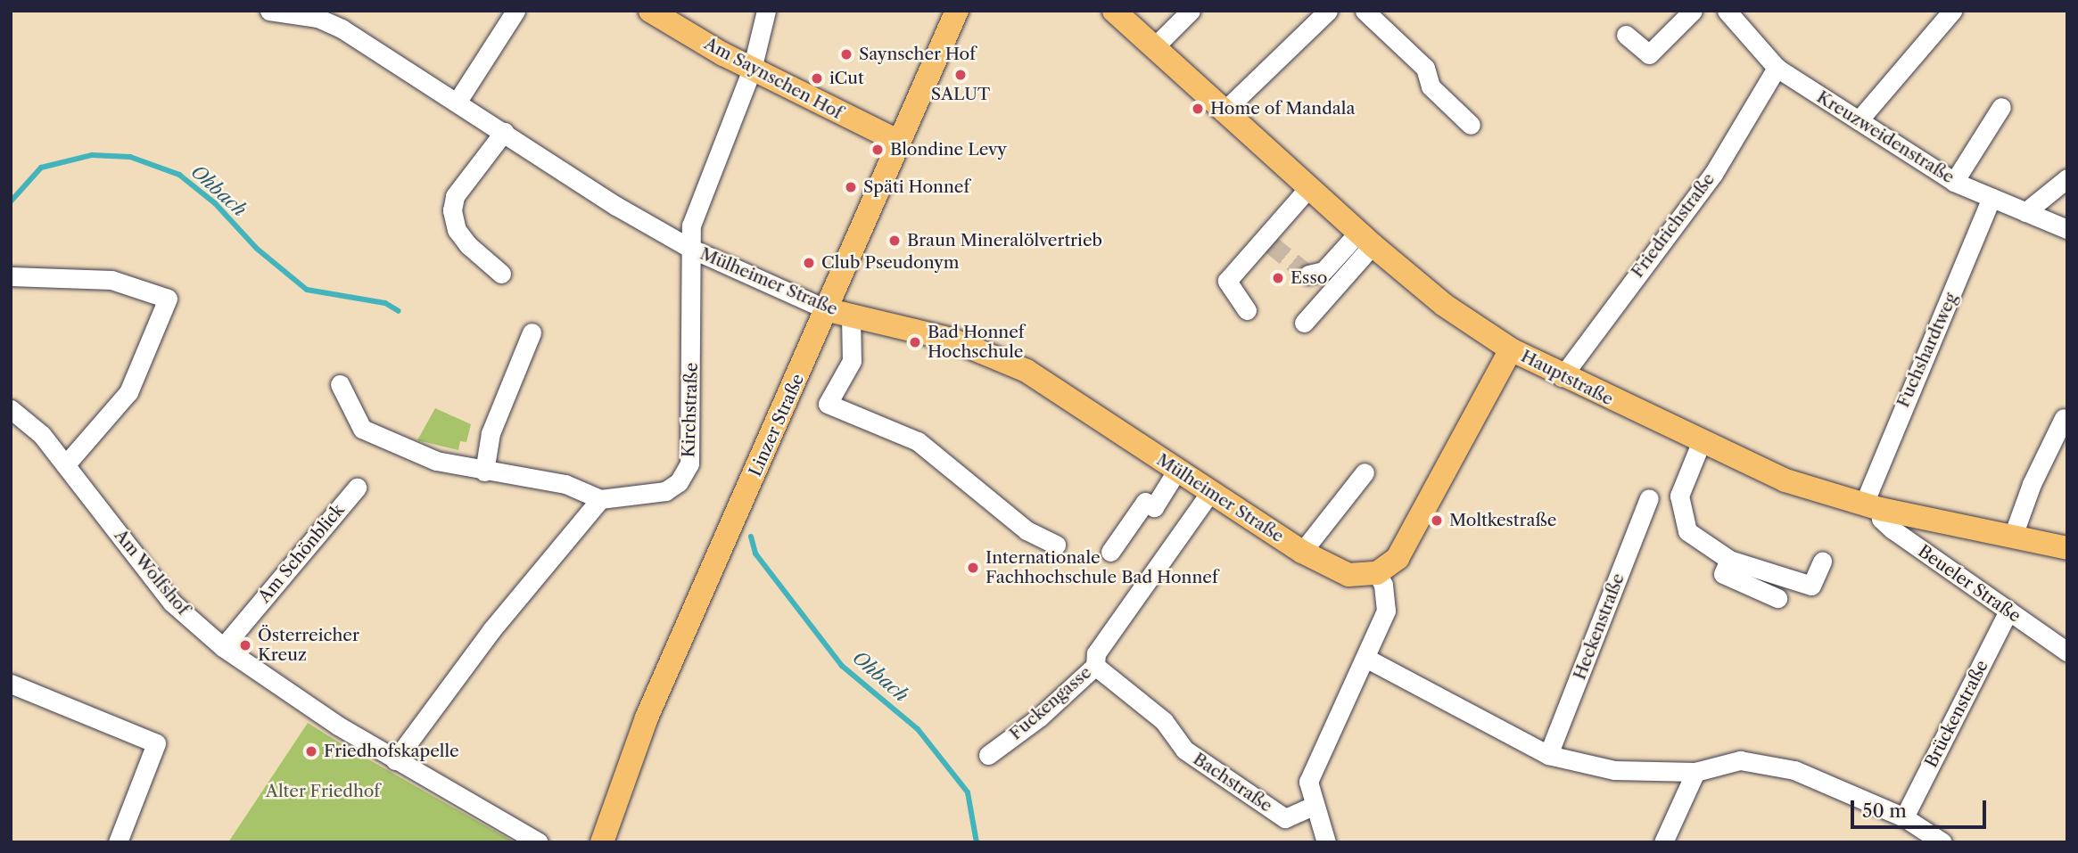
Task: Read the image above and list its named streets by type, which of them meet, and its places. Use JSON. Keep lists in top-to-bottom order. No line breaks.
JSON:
{"streets":{"main road":["Am Saynschen Hof","Mülheimer Straße","Hauptstraße","Linzer Straße"],"street":["Kreuzweidenstraße","Friedrichstraße","Fuchshardtweg","Kirchstraße","Am Schönblick","Am Wolfshof","Beueler Straße","Heckenstraße","Fuckengasse","Brückenstraße","Bachstraße"]},"crossings":[["Am Saynschen Hof","Kirchstraße"],["Am Saynschen Hof","Linzer Straße"],["Kreuzweidenstraße","Friedrichstraße"],["Kreuzweidenstraße","Fuchshardtweg"],["Friedrichstraße","Hauptstraße"],["Mülheimer Straße","Kirchstraße"],["Mülheimer Straße","Linzer Straße"],["Mülheimer Straße","Fuckengasse"],["Fuchshardtweg","Hauptstraße"],["Fuchshardtweg","Beueler Straße"],["Hauptstraße","Beueler Straße"],["Am Schönblick","Am Wolfshof"],["Beueler Straße","Brückenstraße"],["Fuckengasse","Bachstraße"]],"water":["Ohbach"],"parks":["Alter Friedhof"],"places":["Saynscher Hof","SALUT","iCut","Home of Mandala","Blondine Levy","Späti Honnef","Braun Mineralölvertrieb","Club Pseudonym","Esso","Bad Honnef Hochschule","Moltkestraße","Internationale Fachhochschule Bad Honnef","Österreicher Kreuz","Friedhofskapelle"],"scale_bar":"50 m"}
